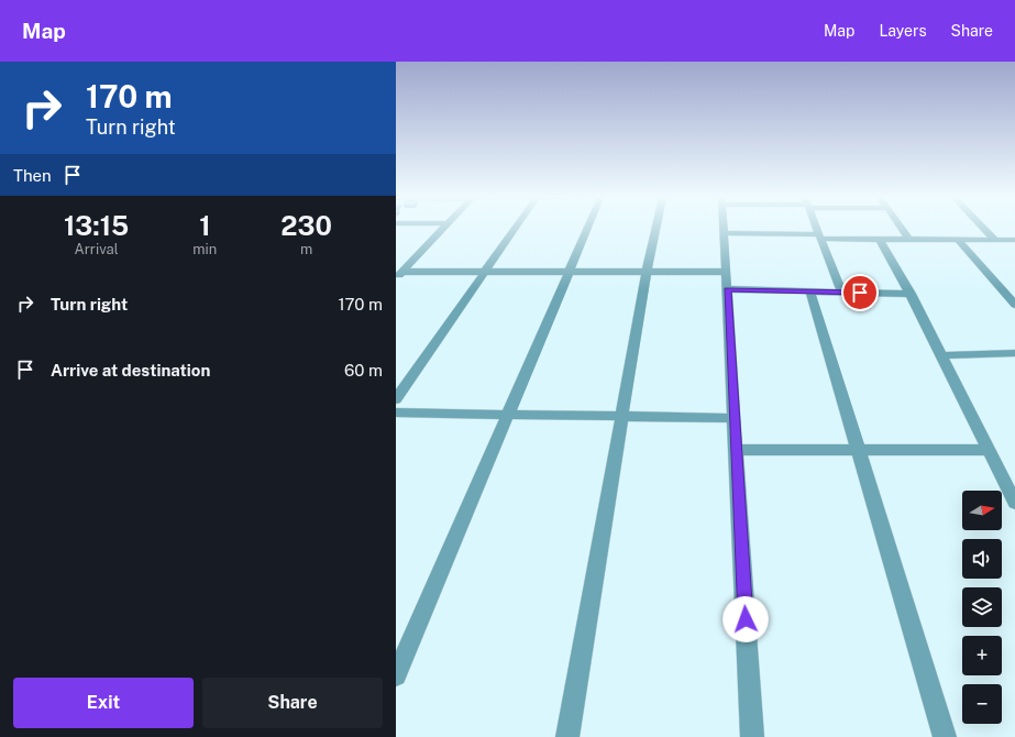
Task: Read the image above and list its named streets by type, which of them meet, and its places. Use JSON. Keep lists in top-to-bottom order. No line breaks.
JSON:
{"north":"right","page":{"header":"Map","nav":["Map","Layers","Share"],"turn":["170 m","Turn right"],"then":"Then","eta":["13:15","Arrival","1","min","230","m"],"list":[{"name":"Turn right","value":"170 m"},{"name":"Arrive at destination","value":"60 m"}],"map_buttons":["+","−"],"buttons":["Exit","Share"]}}
